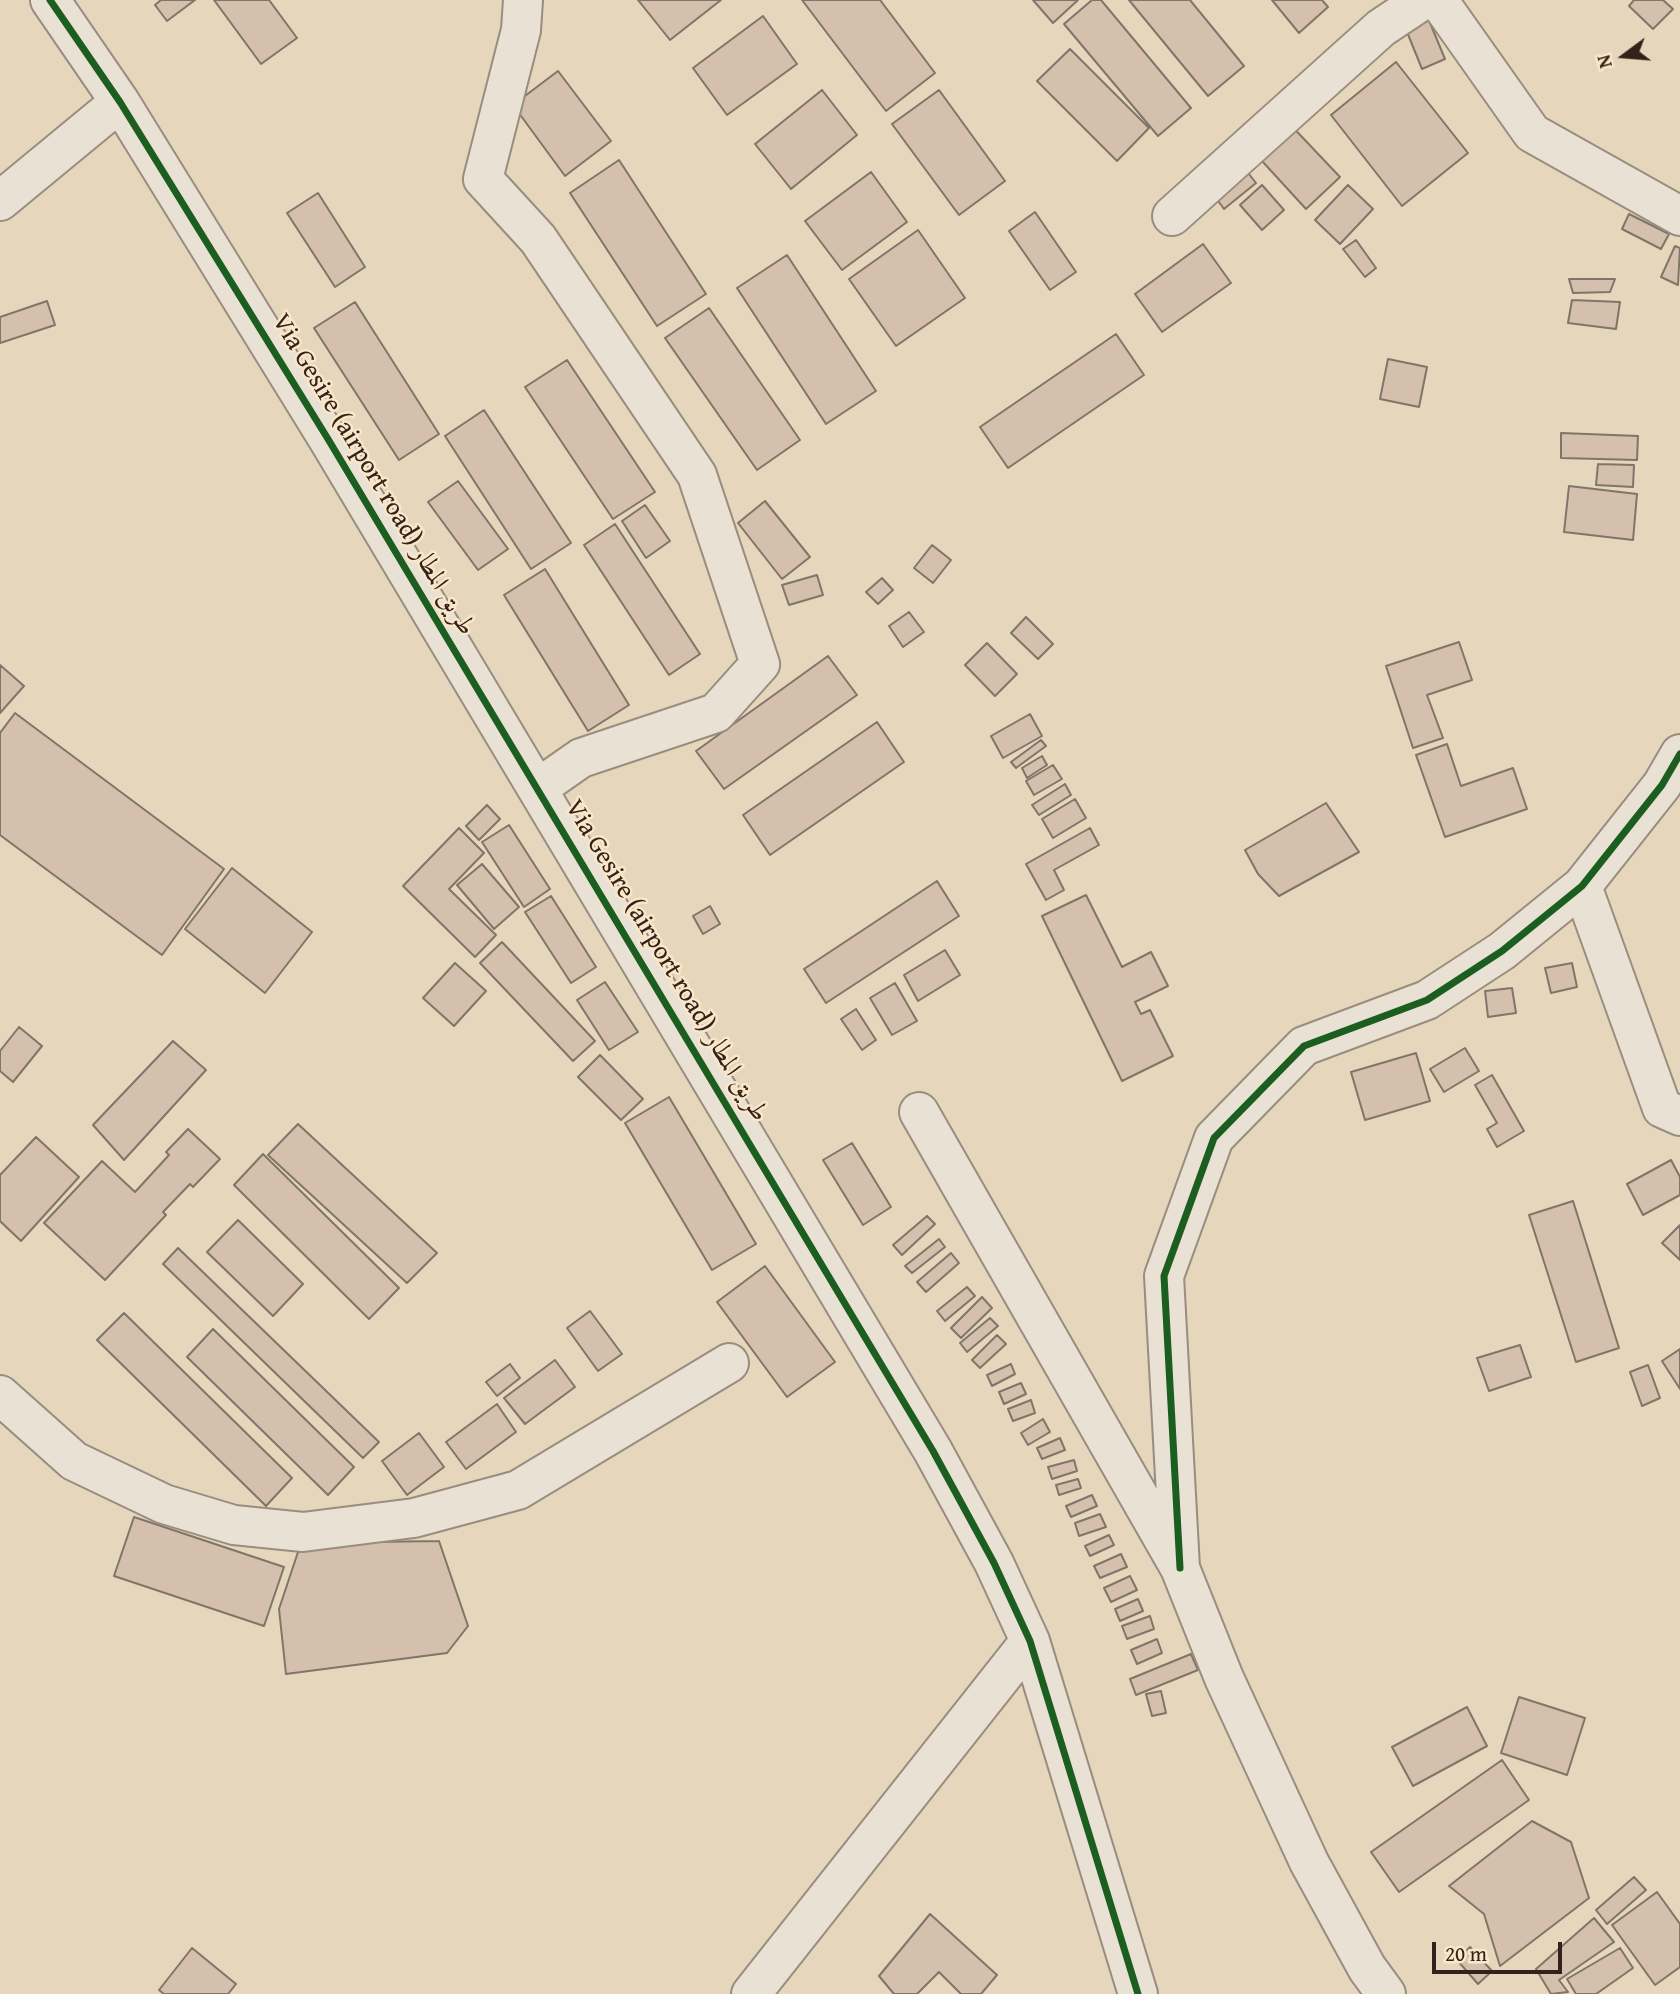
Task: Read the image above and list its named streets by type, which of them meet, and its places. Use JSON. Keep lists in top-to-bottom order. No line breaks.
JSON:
{"streets":{"street":["Via Gesire (airport road) طريق المطار"]},"scale_bar":"20 m","north":"left"}
